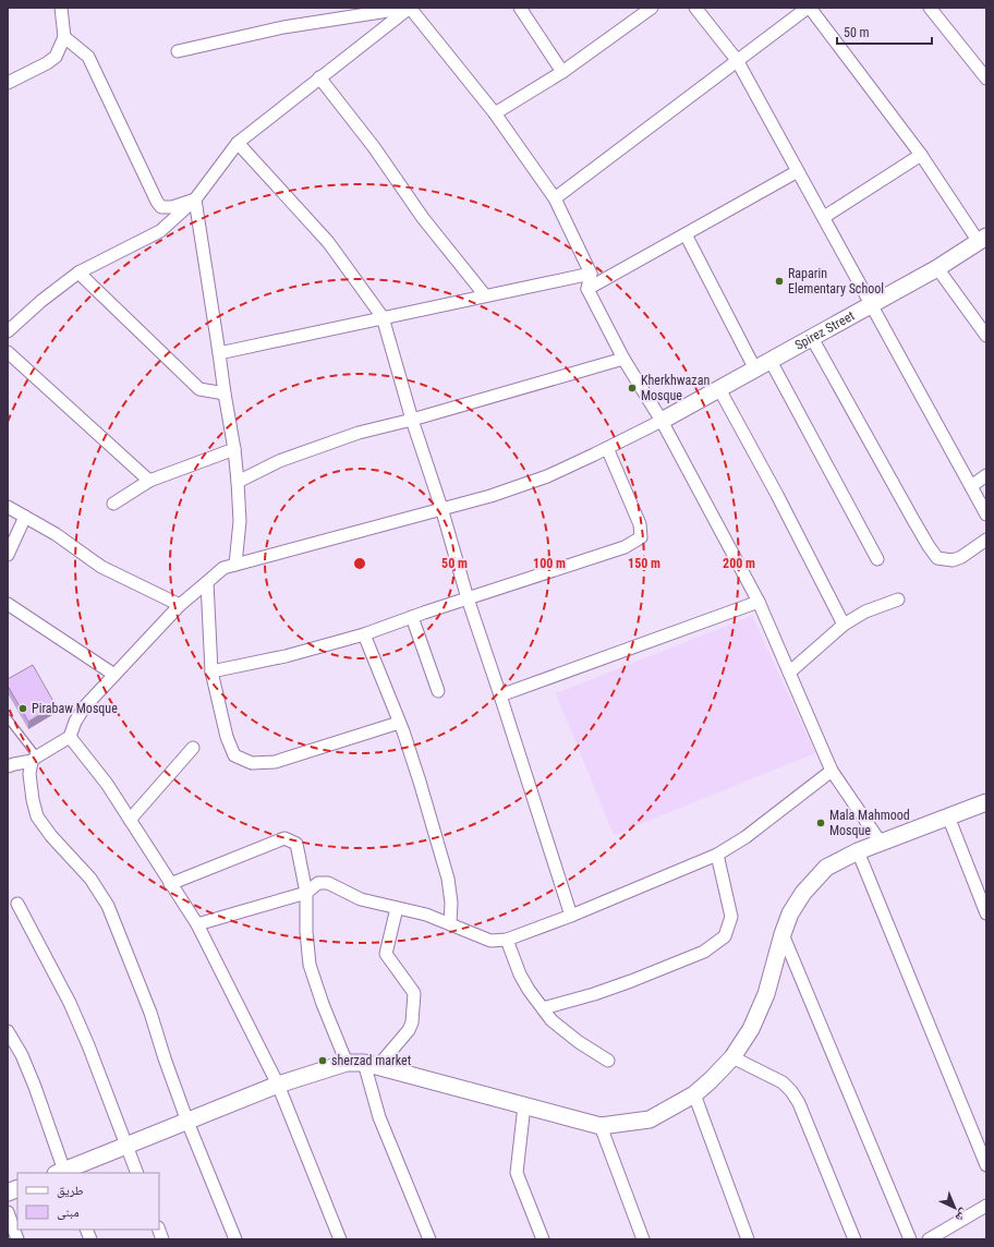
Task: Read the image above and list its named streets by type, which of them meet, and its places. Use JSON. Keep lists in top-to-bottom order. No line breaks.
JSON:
{"streets":{"street":["Spirez Street"]},"places":["Raparin Elementary School","Kherkhwazan Mosque","Pirabaw Mosque","Mala Mahmood Mosque","sherzad market"],"legend":["طريق","مبنى"],"scale_bar":"50 m","north":"bottom right","rings":["50 m","100 m","150 m","200 m"]}
